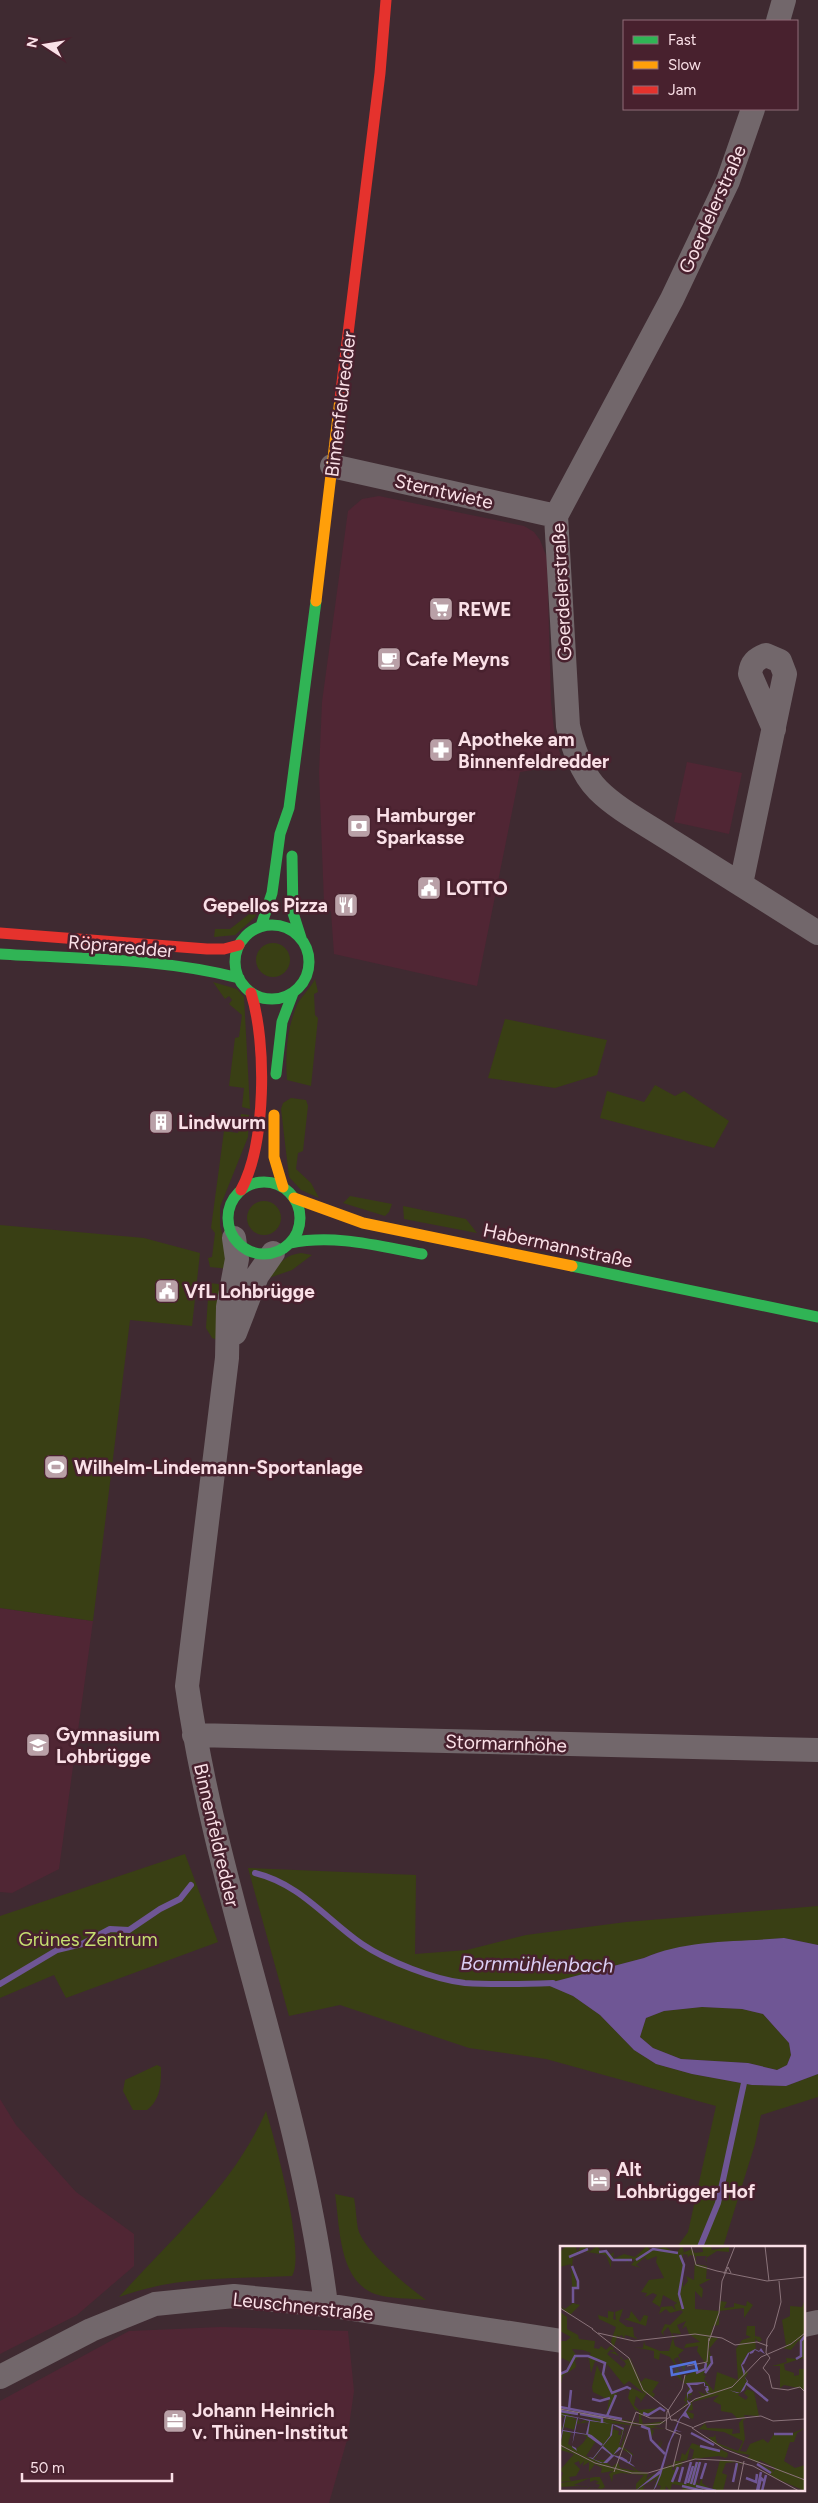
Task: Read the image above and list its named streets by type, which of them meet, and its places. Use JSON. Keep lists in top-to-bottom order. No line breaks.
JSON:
{"streets":{"main road":["Binnenfeldredder","Röpraredder","Habermannstraße"],"street":["Goerdelerstraße","Sterntwiete","Stormarnhöhe","Leuschnerstraße"]},"crossings":[["Goerdelerstraße","Sterntwiete"],["Binnenfeldredder","Sterntwiete"],["Binnenfeldredder","Röpraredder"],["Binnenfeldredder","Habermannstraße"],["Binnenfeldredder","Stormarnhöhe"],["Binnenfeldredder","Leuschnerstraße"]],"water":["Bornmühlenbach"],"parks":["Grünes Zentrum"],"places":{"supermarket":["REWE"],"cafe":["Cafe Meyns"],"pharmacy":["Apotheke am Binnenfeldredder"],"bank":["Hamburger Sparkasse"],"public building":["LOTTO","VfL Lohbrügge"],"restaurant":["Gepellos Pizza"],"building":["Lindwurm"],"sports":["Wilhelm-Lindemann-Sportanlage"],"school or university":["Gymnasium Lohbrügge"],"hotel":["Alt Lohbrügger Hof"],"office":["Johann Heinrich v. Thünen-Institut"]},"legend":["Fast","Slow","Jam"],"scale_bar":"50 m","north":"left"}
